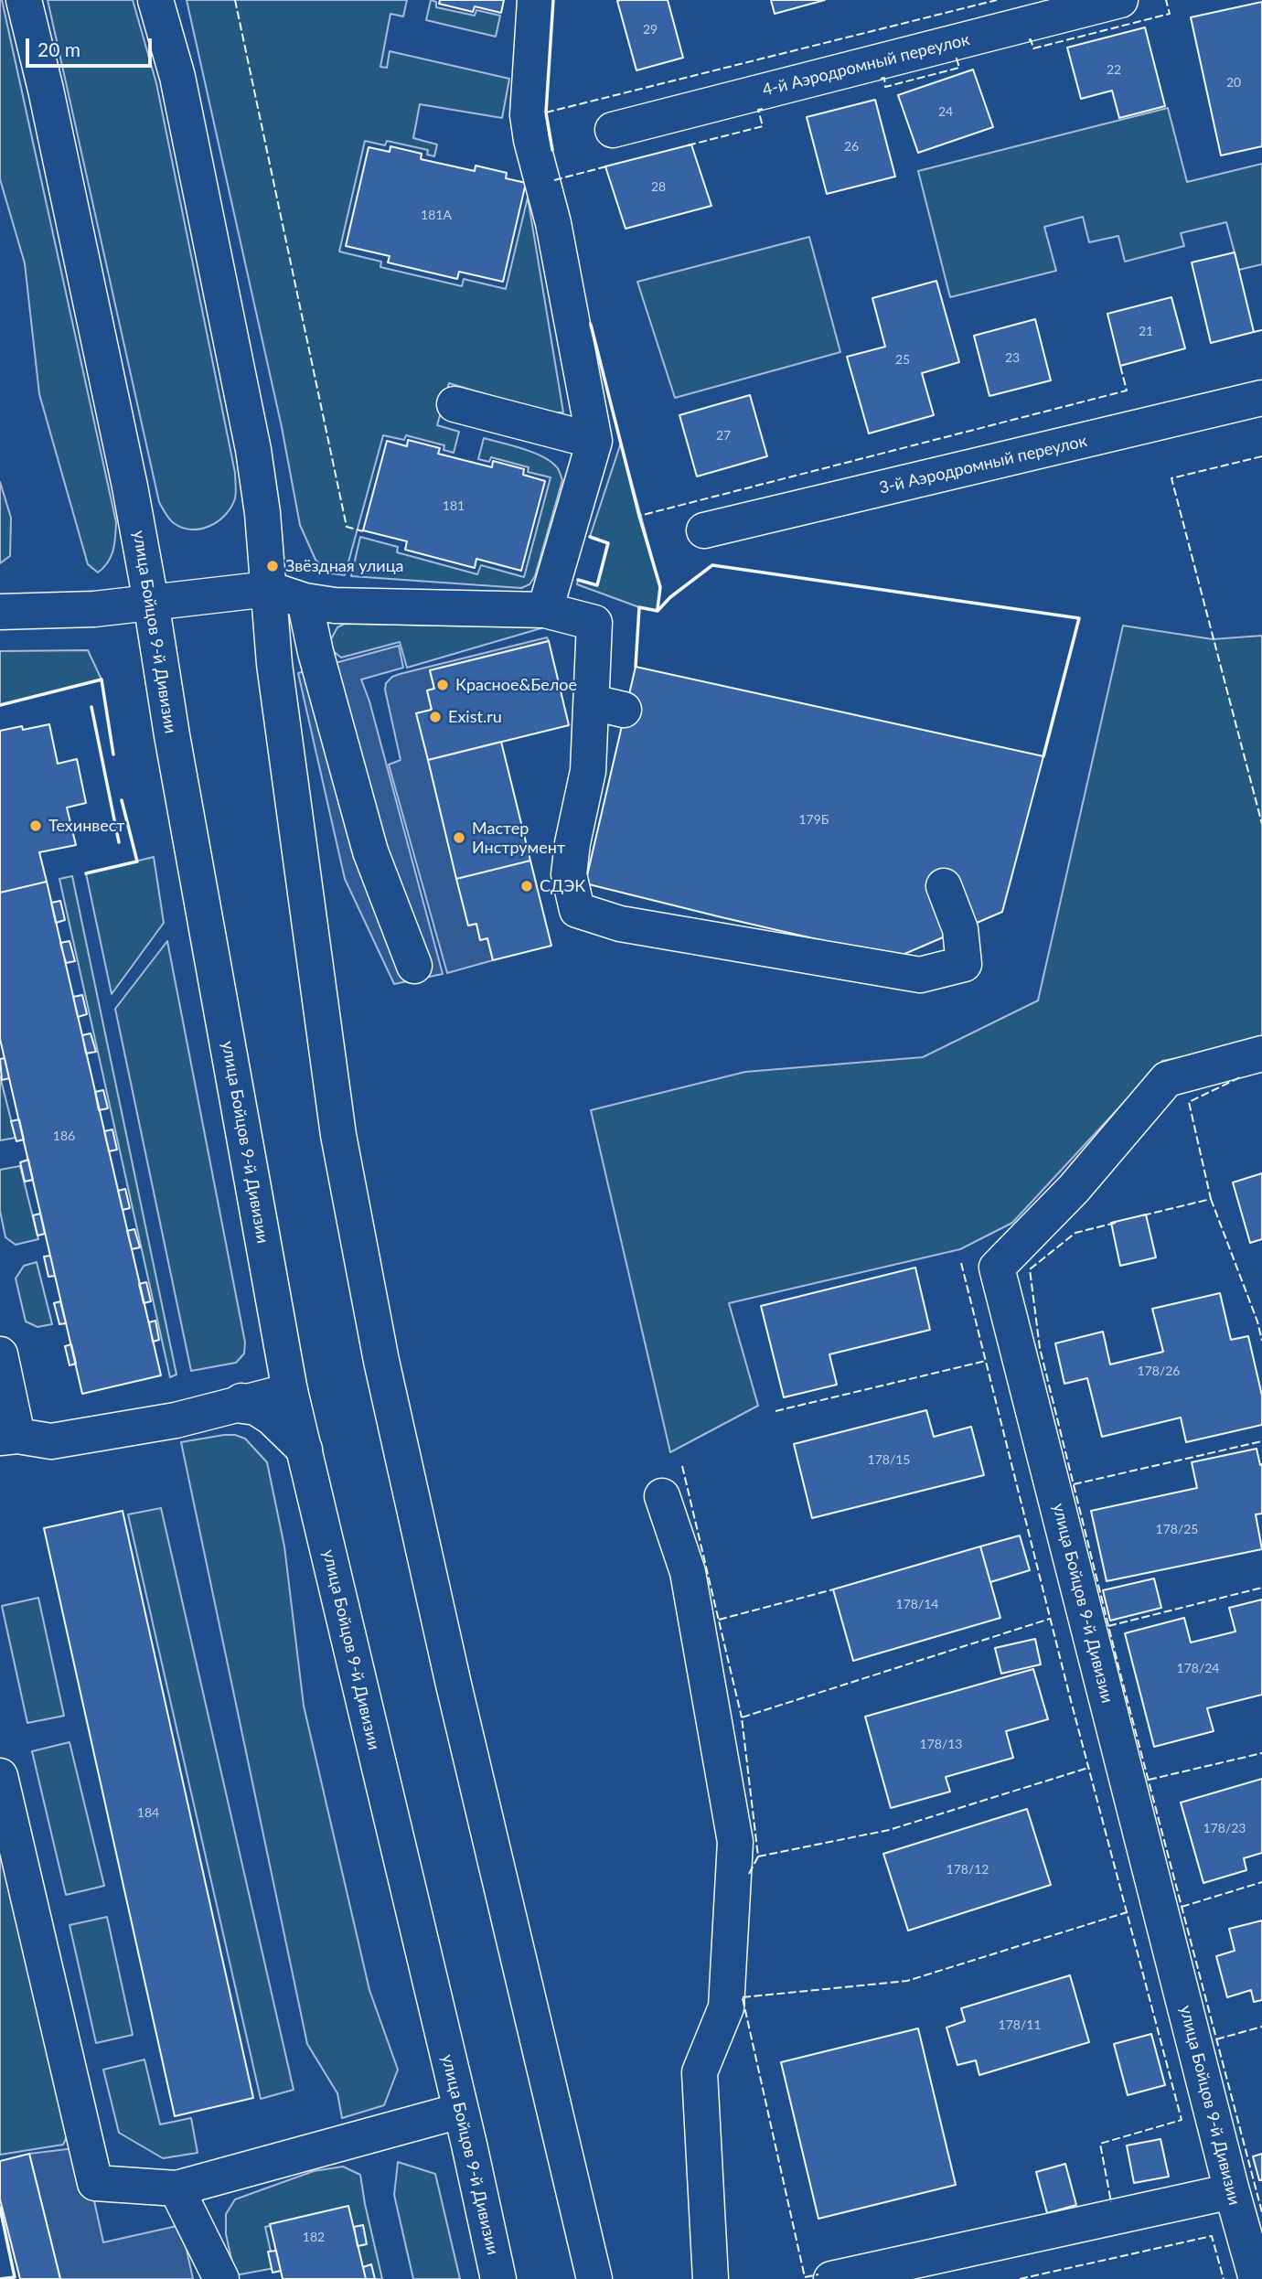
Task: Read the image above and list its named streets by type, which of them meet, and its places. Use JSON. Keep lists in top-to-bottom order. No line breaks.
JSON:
{"streets":{"main road":["4-й Аэродромный переулок","3-й Аэродромный переулок","улица Бойцов 9-й Дивизии"]},"places":["Звёздная улица","Красное&Белое","Exist.ru","Техинвест","Мастер Инструмент","СДЭК"],"house_numbers":["29","22","20","24","26","28","181А","21","23","25","27","181","179Б","186","178/26","178/15","178/25","178/14","178/24","178/13","184","178/23","178/12","178/11","182"],"scale_bar":"20 m"}
